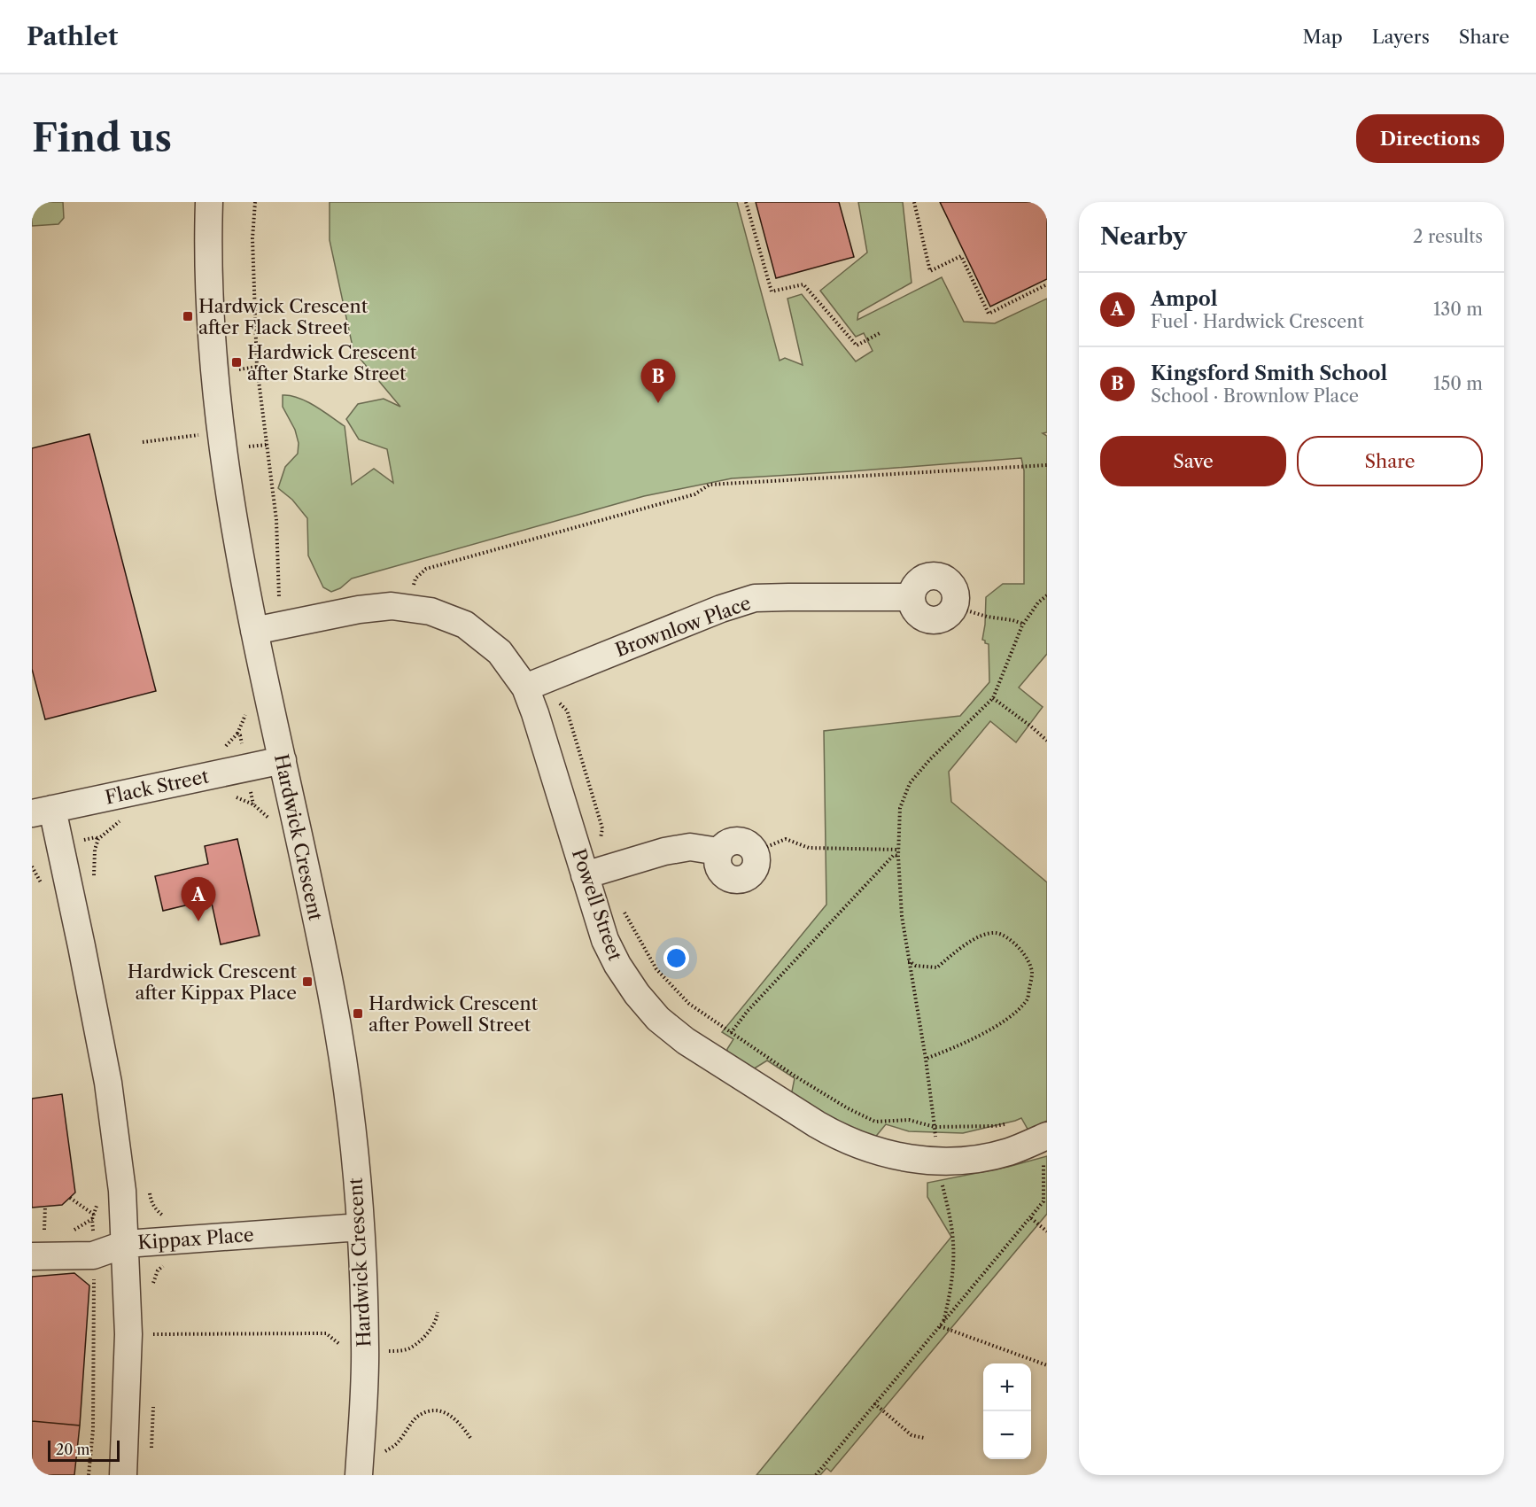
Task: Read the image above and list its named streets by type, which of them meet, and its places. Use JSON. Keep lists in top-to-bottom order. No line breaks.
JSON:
{"streets":{"street":["Brownlow Place","Flack Street","Hardwick Crescent","Powell Street","Kippax Place"]},"crossings":[["Brownlow Place","Powell Street"],["Flack Street","Hardwick Crescent"],["Hardwick Crescent","Powell Street"],["Hardwick Crescent","Kippax Place"]],"places":{"transit":["Hardwick Crescent after Flack Street","Hardwick Crescent after Starke Street","Hardwick Crescent after Kippax Place","Hardwick Crescent after Powell Street"]},"scale_bar":"20 m","page":{"header":"Pathlet","nav":["Map","Layers","Share"],"buttons":["Directions",["Save","Share"]],"title":"Find us","heading":["Nearby","2 results"],"list":[{"mark":"A","name":"Ampol","note":"Fuel · Hardwick Crescent","value":"130 m"},{"mark":"B","name":"Kingsford Smith School","note":"School · Brownlow Place","value":"150 m"}],"pins":["B","A"],"map_buttons":["+","−"],"scale":"20 m"}}
